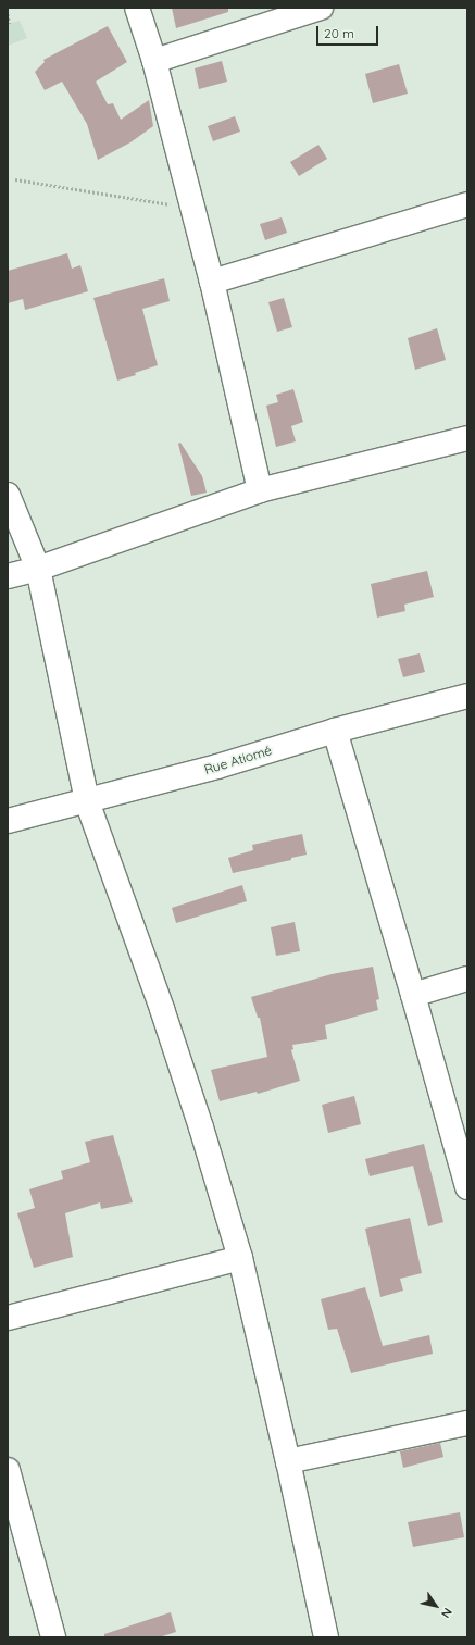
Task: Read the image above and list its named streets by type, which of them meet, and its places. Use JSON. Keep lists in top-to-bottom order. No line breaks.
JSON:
{"streets":{"street":["Rue Atiomé"]},"scale_bar":"20 m","north":"bottom right"}
